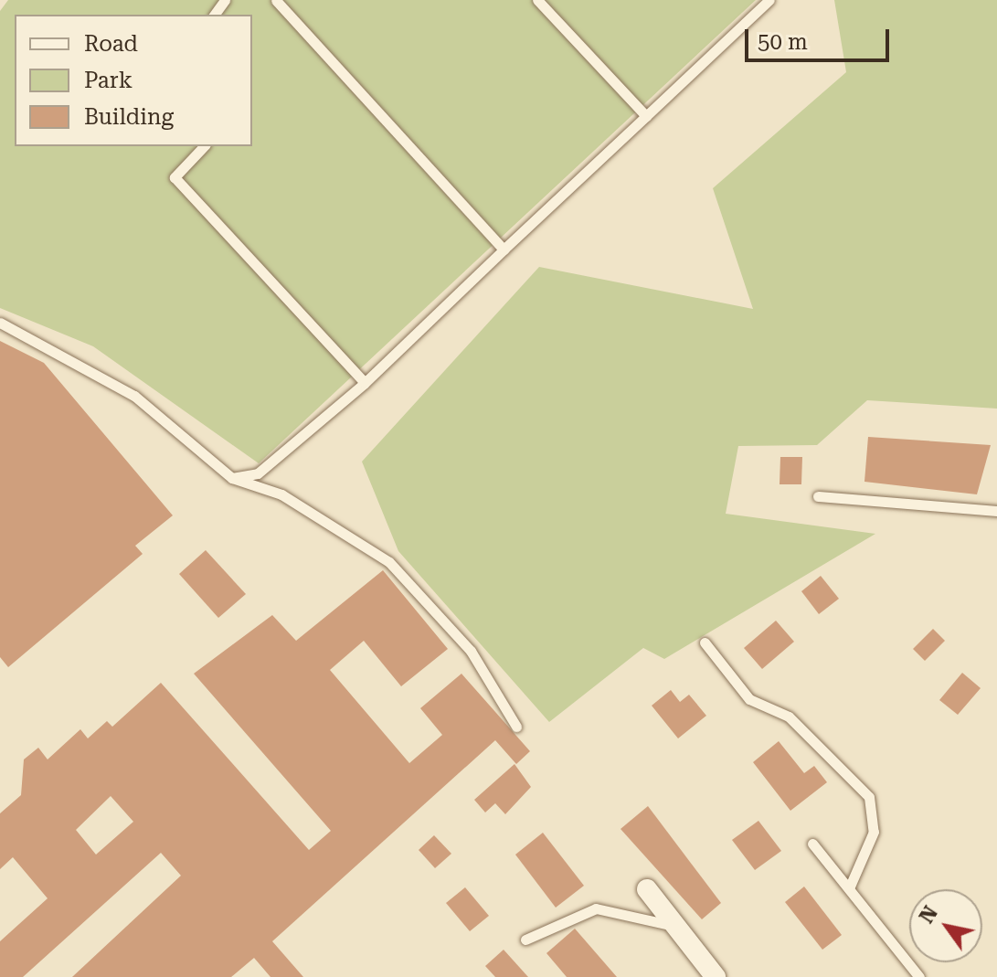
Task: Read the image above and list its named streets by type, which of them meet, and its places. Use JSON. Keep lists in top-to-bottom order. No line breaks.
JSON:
{"legend":["Road","Park","Building"],"scale_bar":"50 m","north":"top left"}
